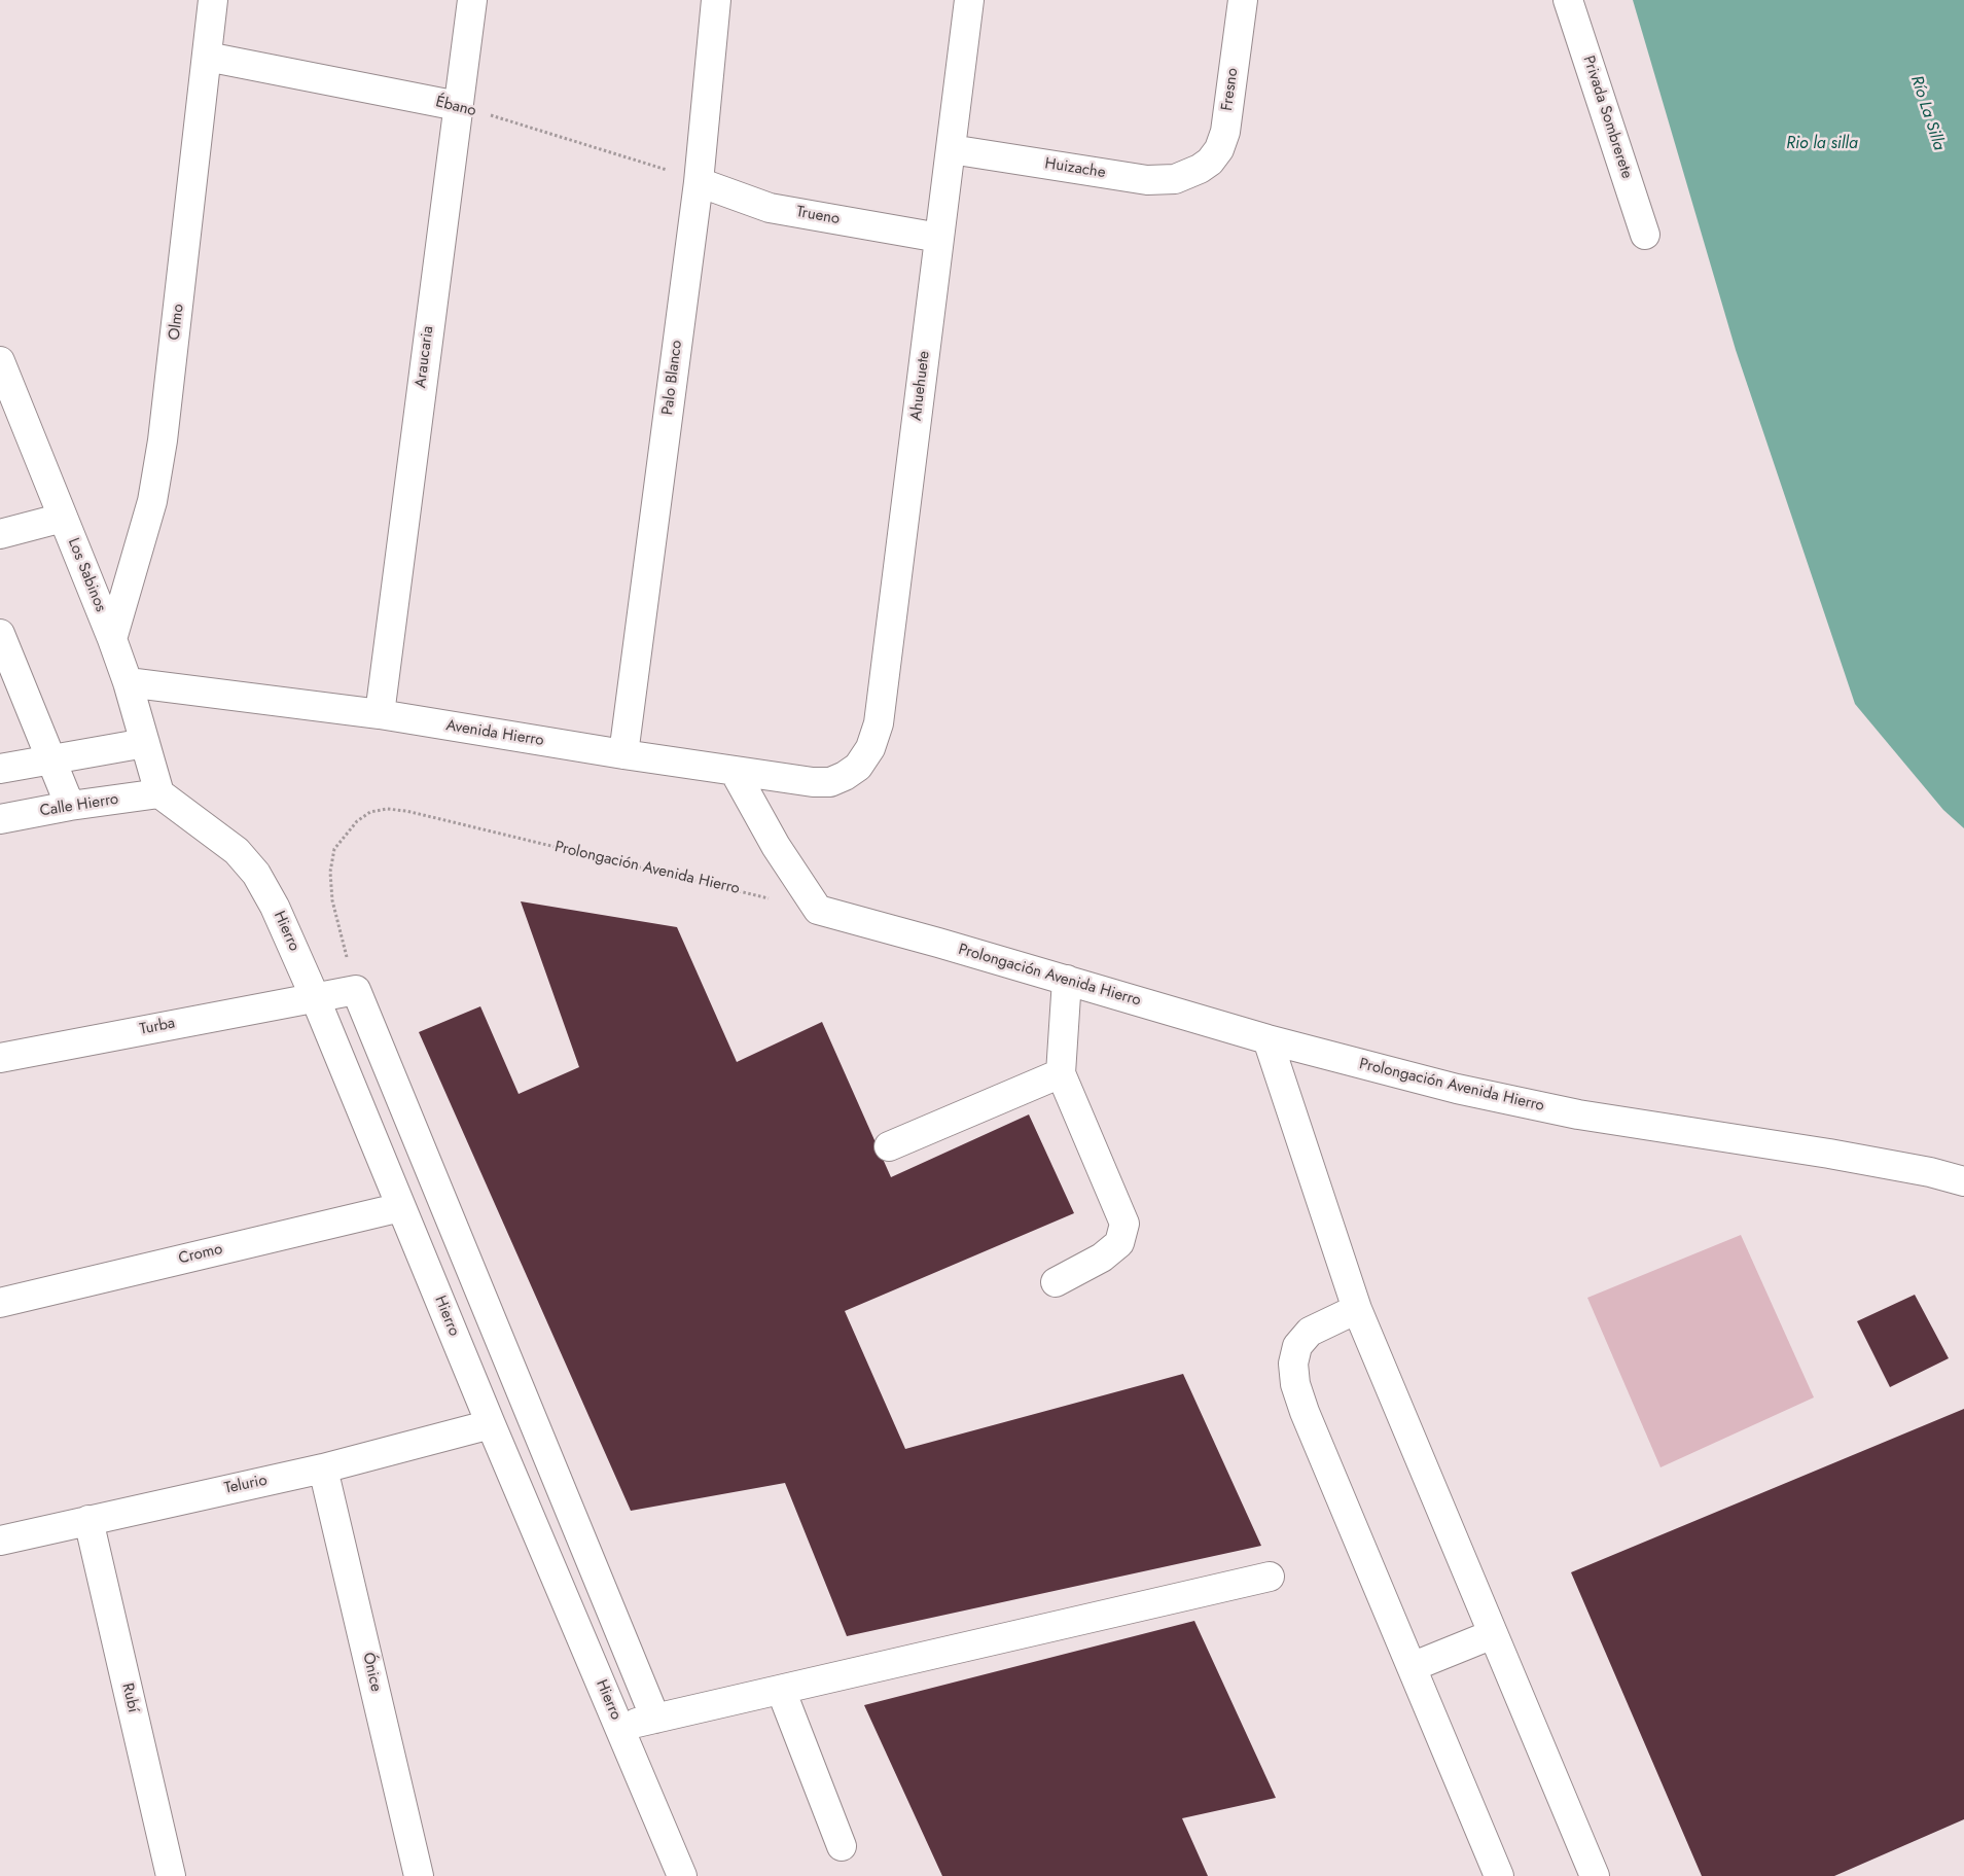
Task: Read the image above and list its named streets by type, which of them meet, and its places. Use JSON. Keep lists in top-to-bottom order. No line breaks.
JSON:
{"streets":{"street":["Fresno","Ébano","Privada Sombrerete","Huizache","Trueno","Olmo","Araucaria","Palo Blanco","Ahuehuete","Los Sabinos","Avenida Hierro","Calle Hierro","Prolongación Avenida Hierro","Hierro","Turba","Cromo","Telurio","Ónice","Rubí"]},"crossings":[["Fresno","Huizache"],["Ébano","Trueno"],["Ébano","Olmo"],["Ébano","Araucaria"],["Ébano","Palo Blanco"],["Huizache","Ahuehuete"],["Trueno","Palo Blanco"],["Trueno","Ahuehuete"],["Olmo","Los Sabinos"],["Araucaria","Avenida Hierro"],["Palo Blanco","Avenida Hierro"],["Ahuehuete","Avenida Hierro"],["Los Sabinos","Avenida Hierro"],["Los Sabinos","Calle Hierro"],["Los Sabinos","Hierro"],["Calle Hierro","Hierro"],["Hierro","Turba"],["Hierro","Cromo"],["Hierro","Telurio"],["Telurio","Ónice"],["Telurio","Rubí"]],"water":["Río La Silla","Rio la silla"]}
